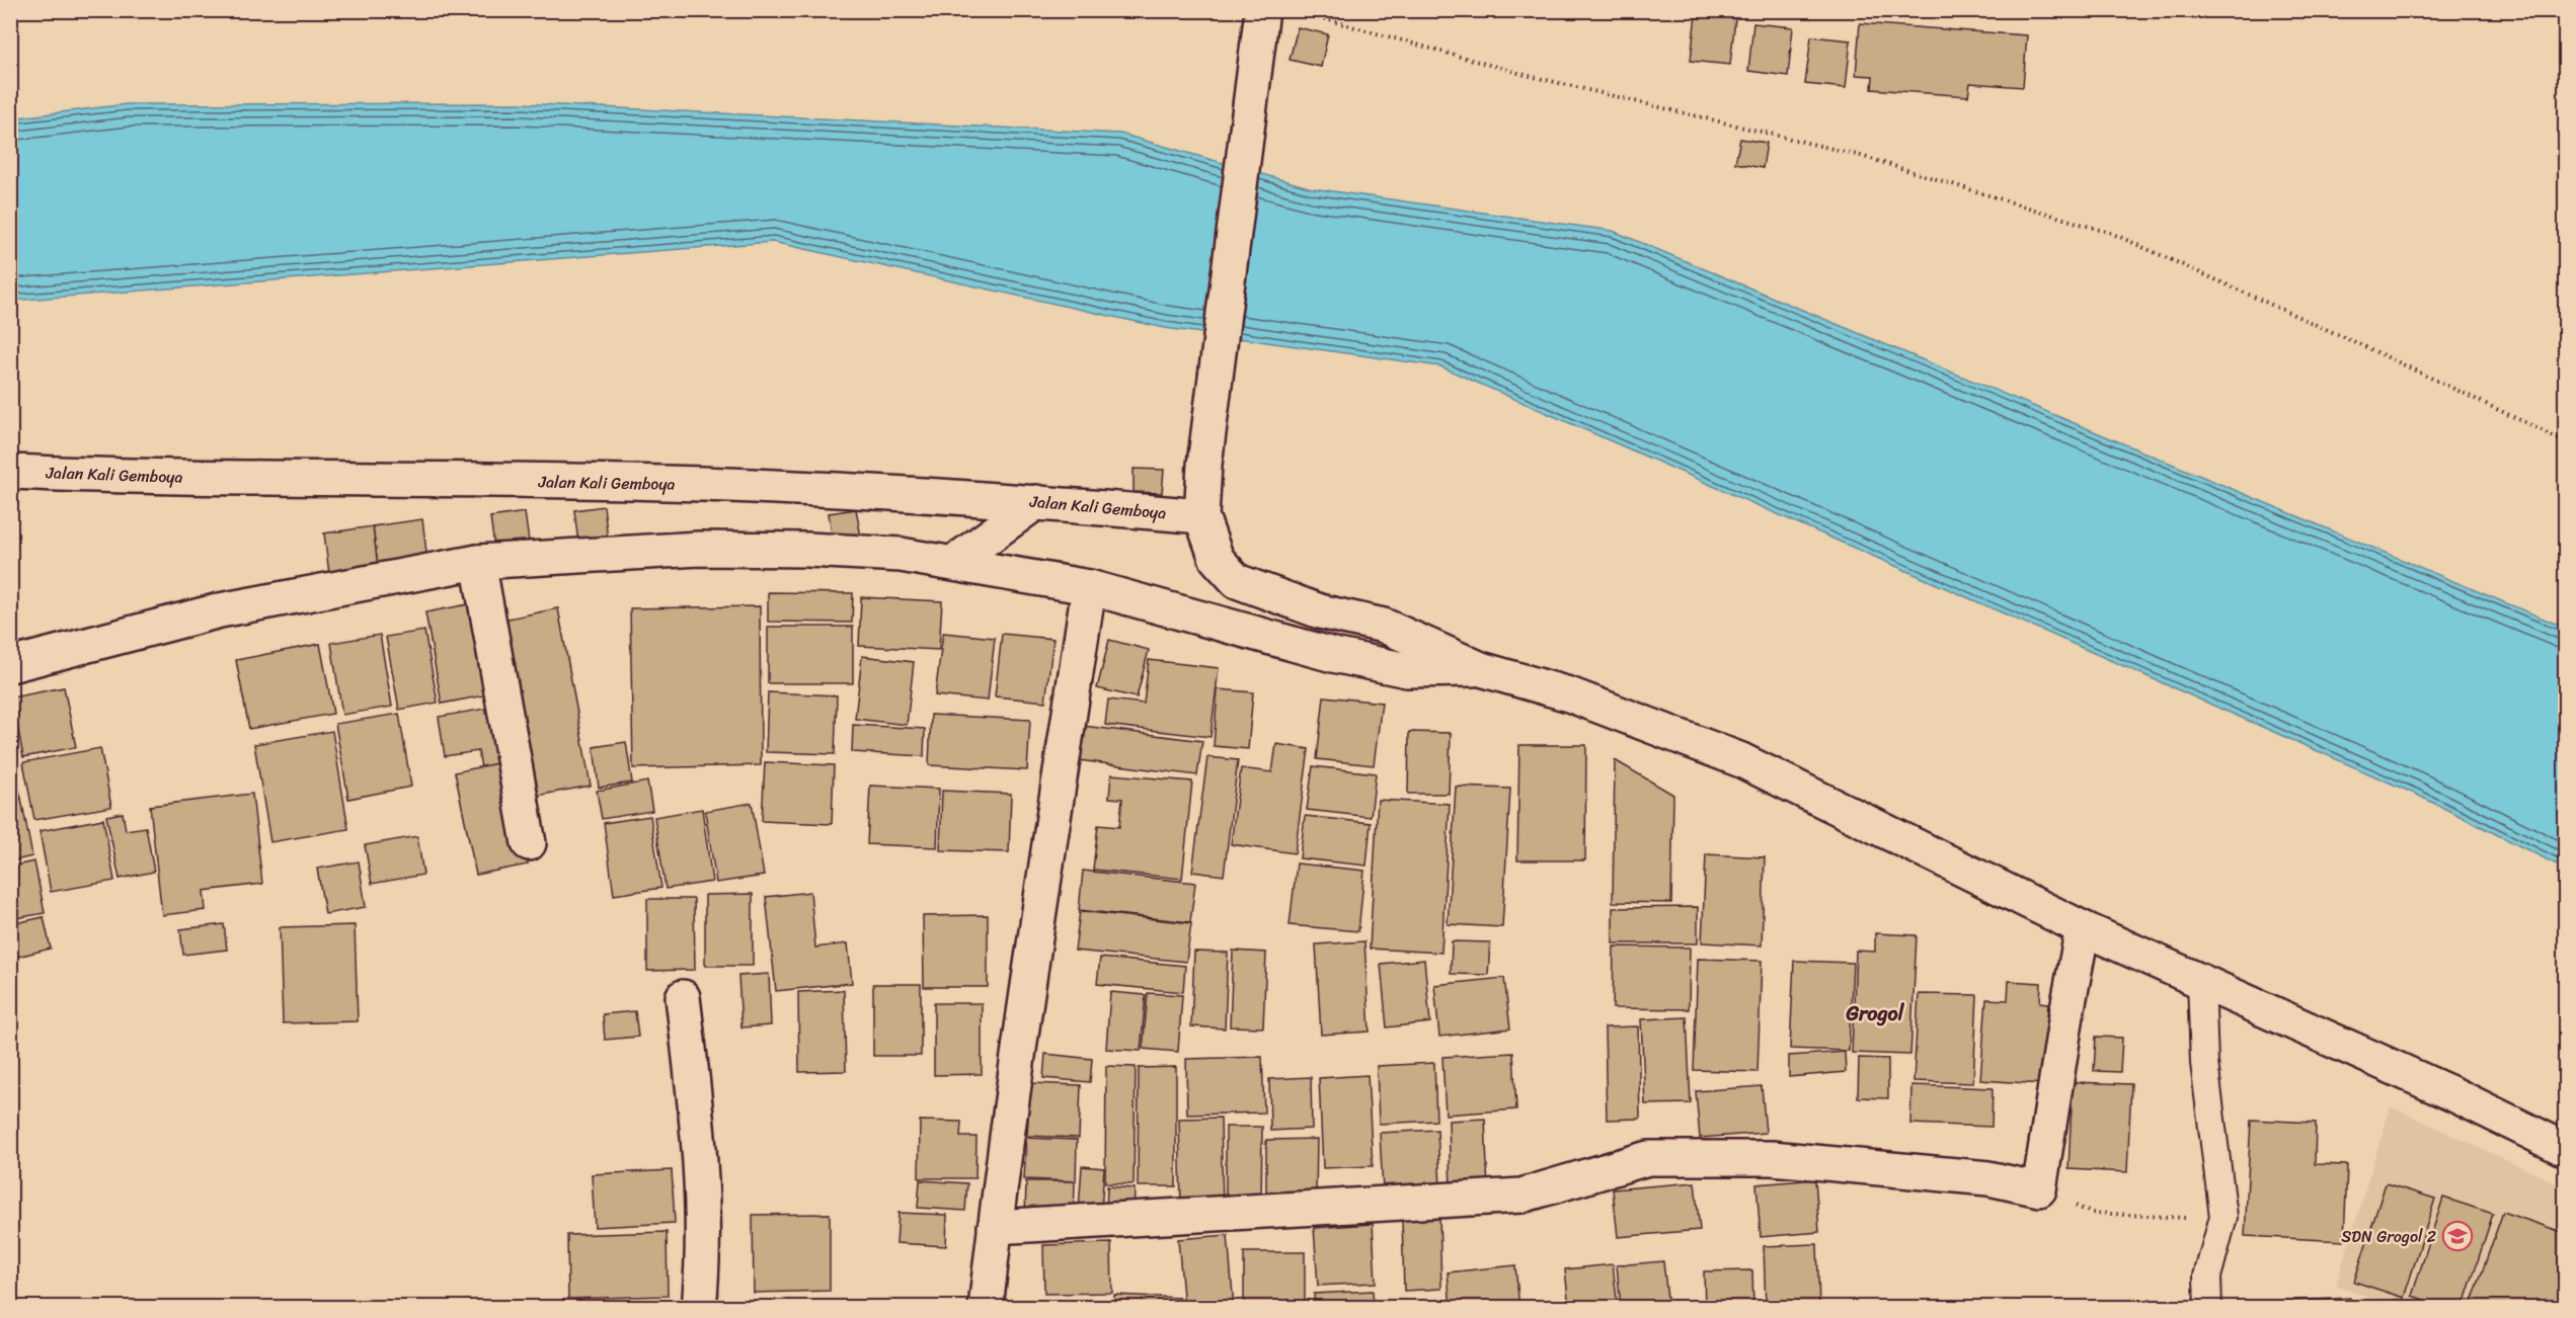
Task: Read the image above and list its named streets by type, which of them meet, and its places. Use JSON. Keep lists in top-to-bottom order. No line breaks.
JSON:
{"streets":{"street":["Jalan Kali Gemboya"]},"districts":["Grogol"],"places":{"school or university":["SDN Grogol 2"]}}
